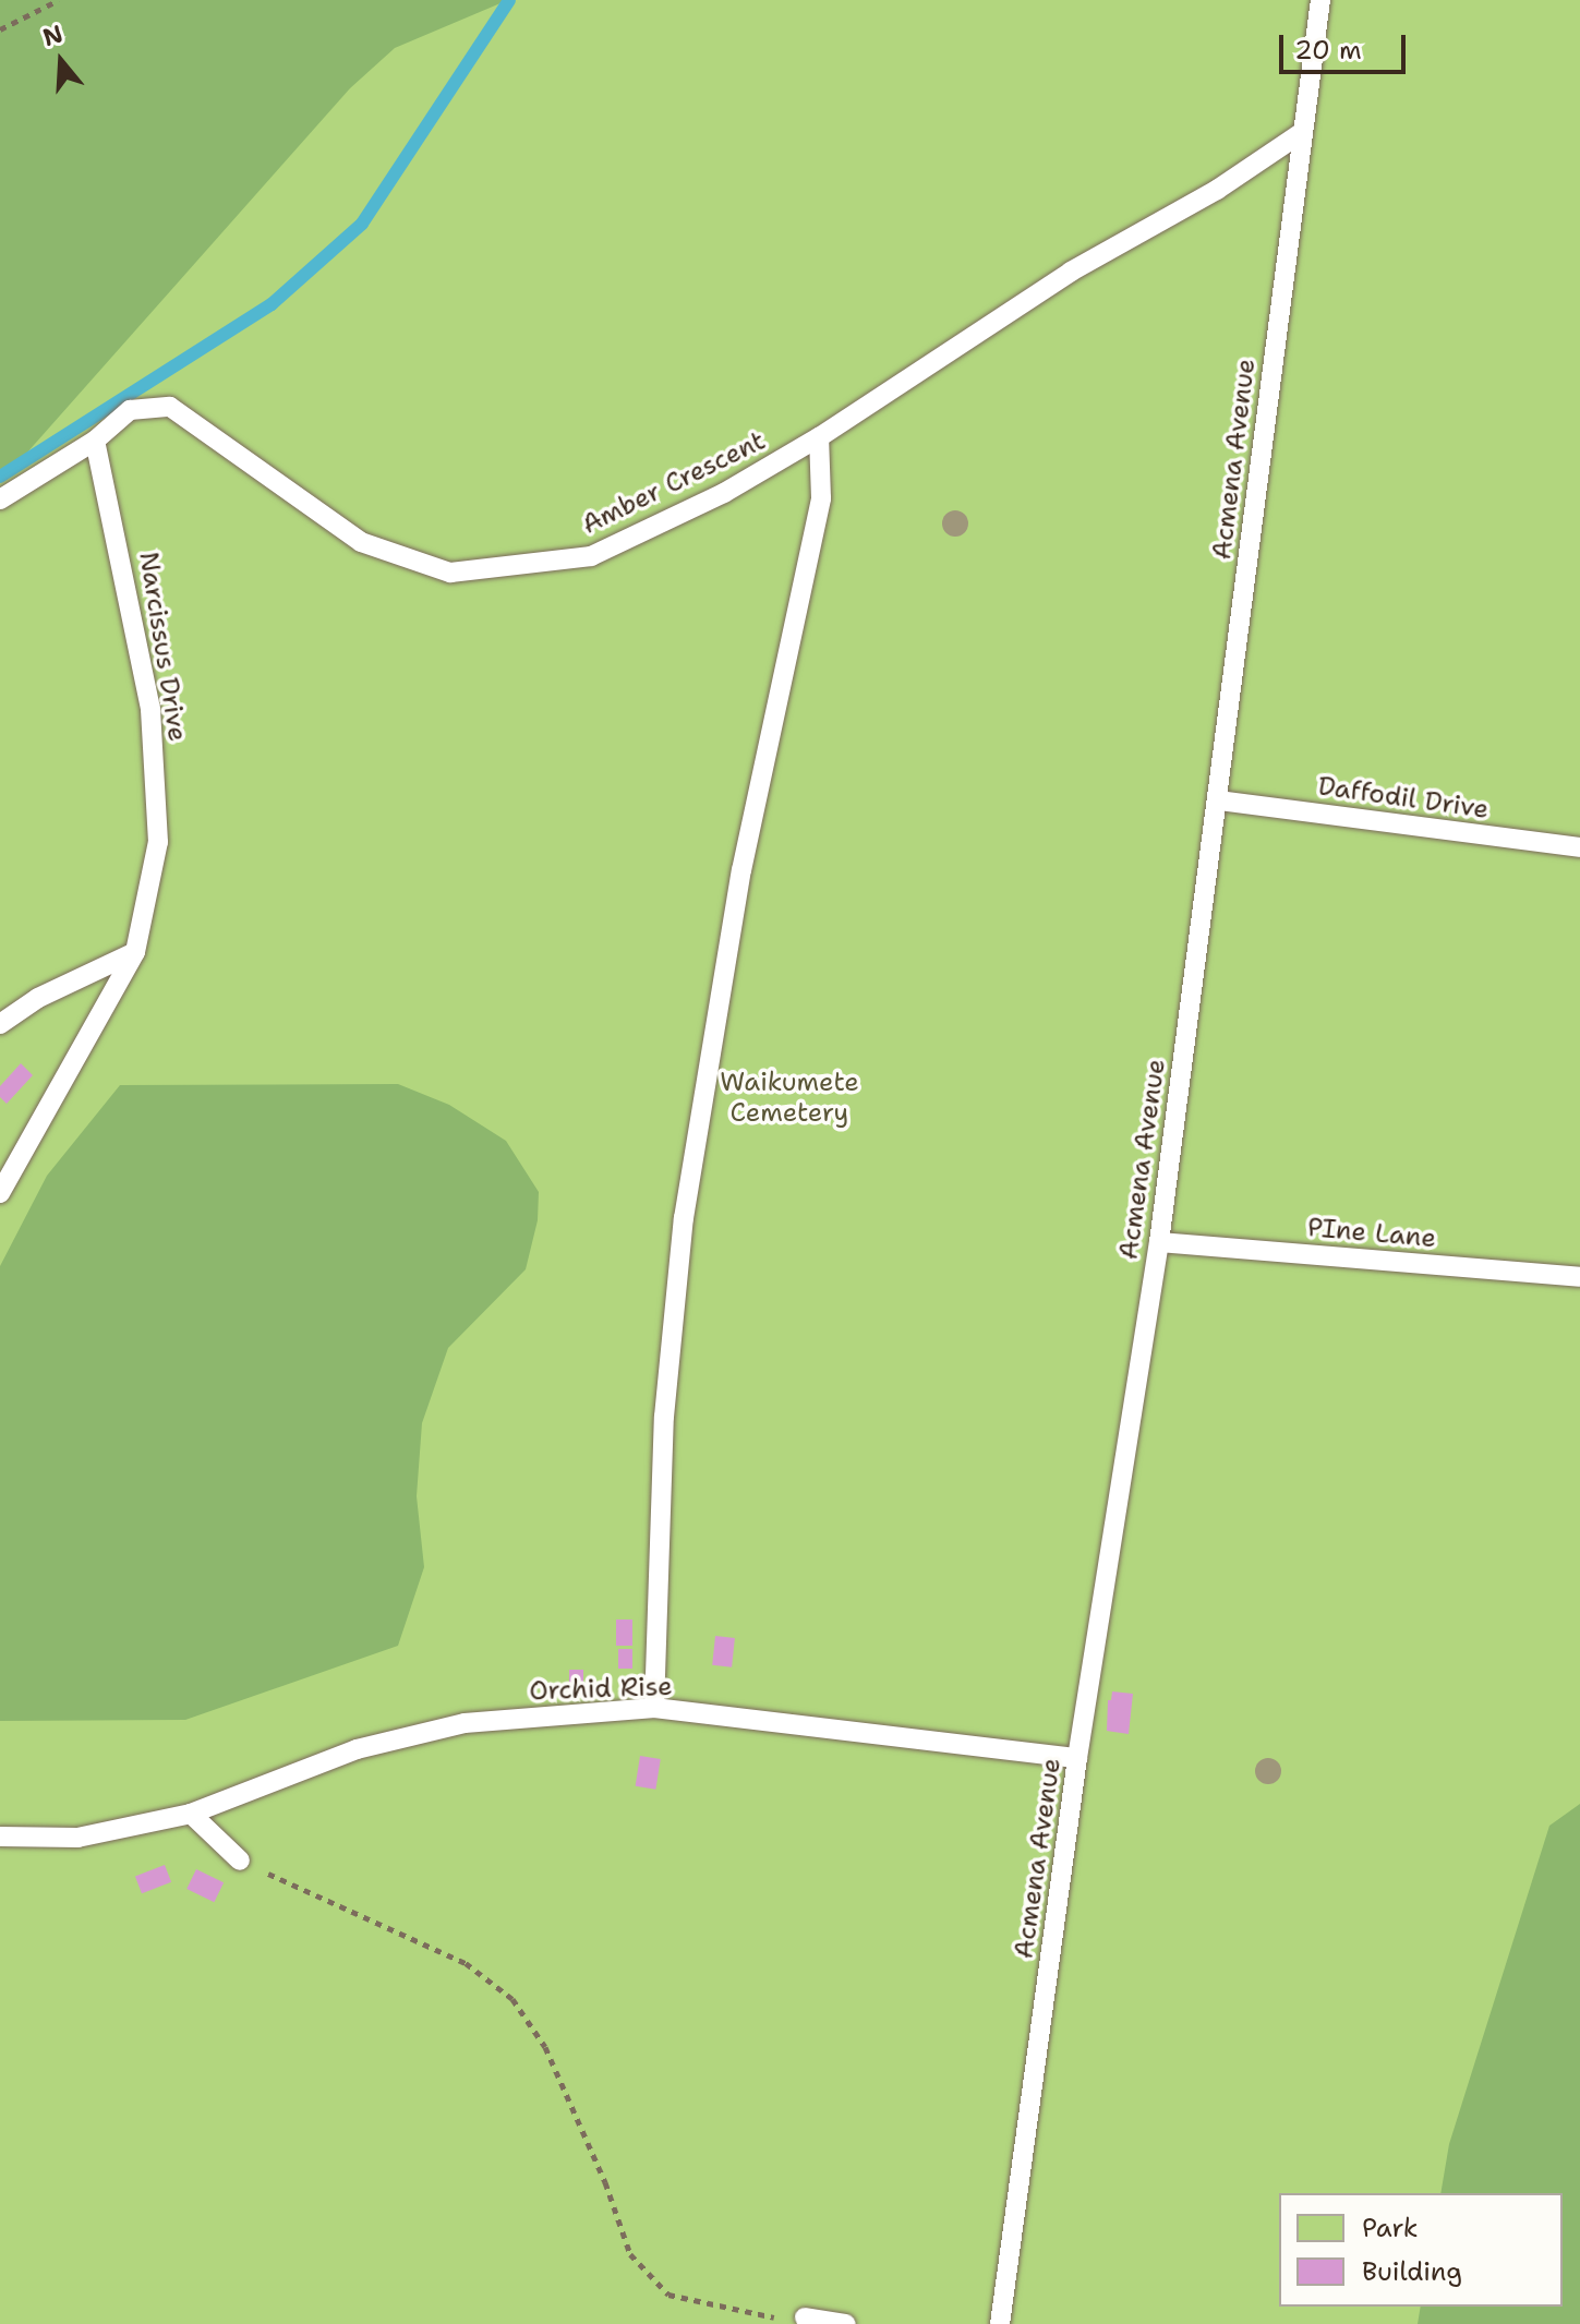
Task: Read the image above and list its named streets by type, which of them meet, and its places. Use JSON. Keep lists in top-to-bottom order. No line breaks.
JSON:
{"streets":{"lane":["Acmena Avenue","Amber Crescent","Narcissus Drive","Daffodil Drive","PIne Lane","Orchid Rise"]},"crossings":[["Acmena Avenue","Amber Crescent"],["Acmena Avenue","Daffodil Drive"],["Acmena Avenue","PIne Lane"],["Acmena Avenue","Orchid Rise"],["Amber Crescent","Narcissus Drive"]],"parks":["Waikumete Cemetery"],"legend":["Park","Building"],"scale_bar":"20 m","north":"top"}
